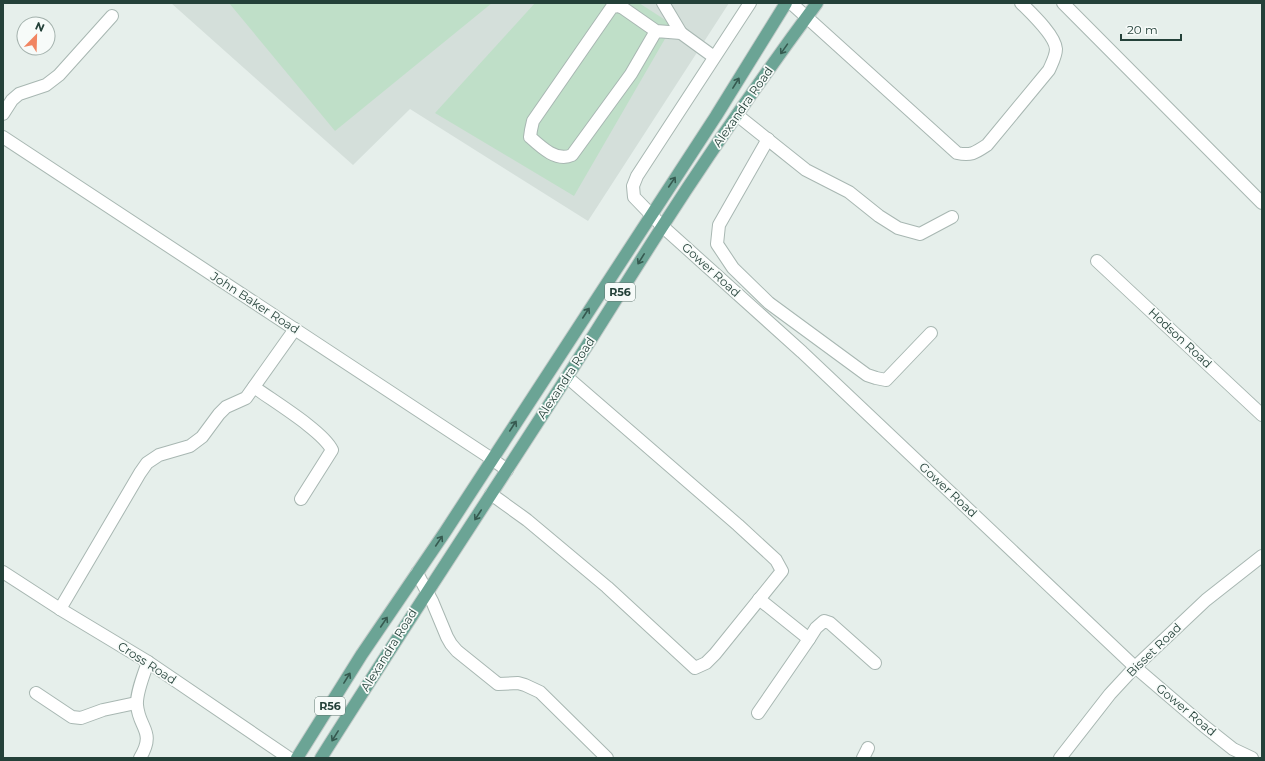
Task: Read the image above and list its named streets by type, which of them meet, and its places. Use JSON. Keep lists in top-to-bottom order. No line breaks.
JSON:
{"streets":{"main road":["Alexandra Road","R56"],"street":["Gower Road","John Baker Road","Hodson Road","Bisset Road","Cross Road"]},"crossings":[["Alexandra Road","Gower Road"],["Alexandra Road","John Baker Road"],["Gower Road","Bisset Road"]],"scale_bar":"20 m","north":"top right"}
